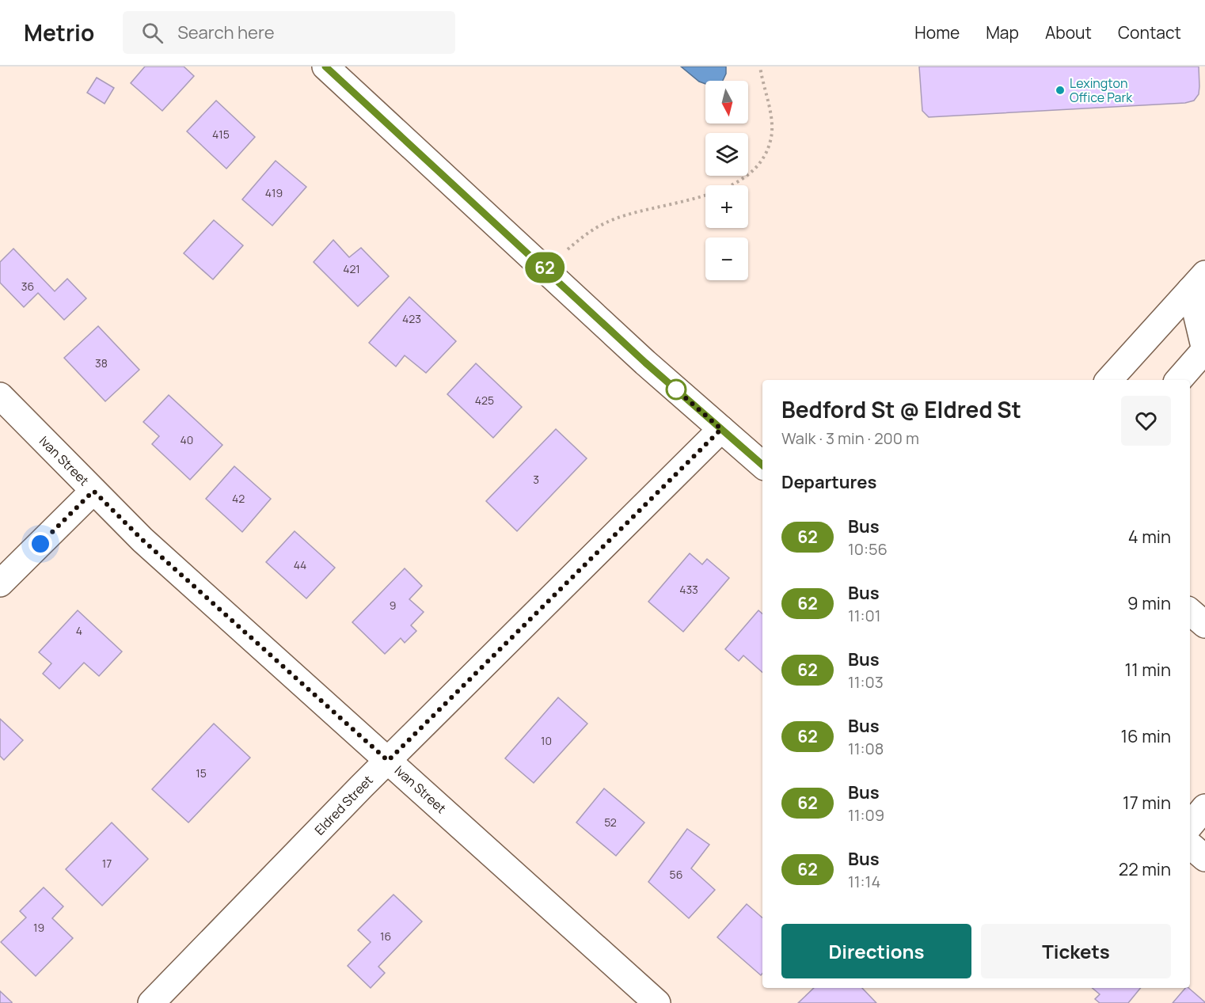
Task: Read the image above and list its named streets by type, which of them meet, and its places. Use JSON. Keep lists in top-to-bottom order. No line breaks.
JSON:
{"streets":{"street":["Ivan Street","Eldred Street"]},"crossings":[["Ivan Street","Eldred Street"]],"places":["Lexington Office Park"],"lines":["bus line 62"],"house_numbers":["415","419","421","36","423","38","425","40","3","42","44","433","9","4","10","15","52","17","56","19","16"],"north":"bottom","page":{"header":"Metrio","search":"Search here","nav":["Home","Map","About","Contact"],"on_map":"62","map_buttons":["+","−"],"heading":[["Bedford St @ Eldred St","Walk · 3 min · 200 m"],"Departures"],"list":[{"mark":"62","name":"Bus","note":"10:56","value":"4 min"},{"mark":"62","name":"Bus","note":"11:01","value":"9 min"},{"mark":"62","name":"Bus","note":"11:03","value":"11 min"},{"mark":"62","name":"Bus","note":"11:08","value":"16 min"},{"mark":"62","name":"Bus","note":"11:09","value":"17 min"},{"mark":"62","name":"Bus","note":"11:14","value":"22 min"}],"buttons":["Directions","Tickets"]}}
